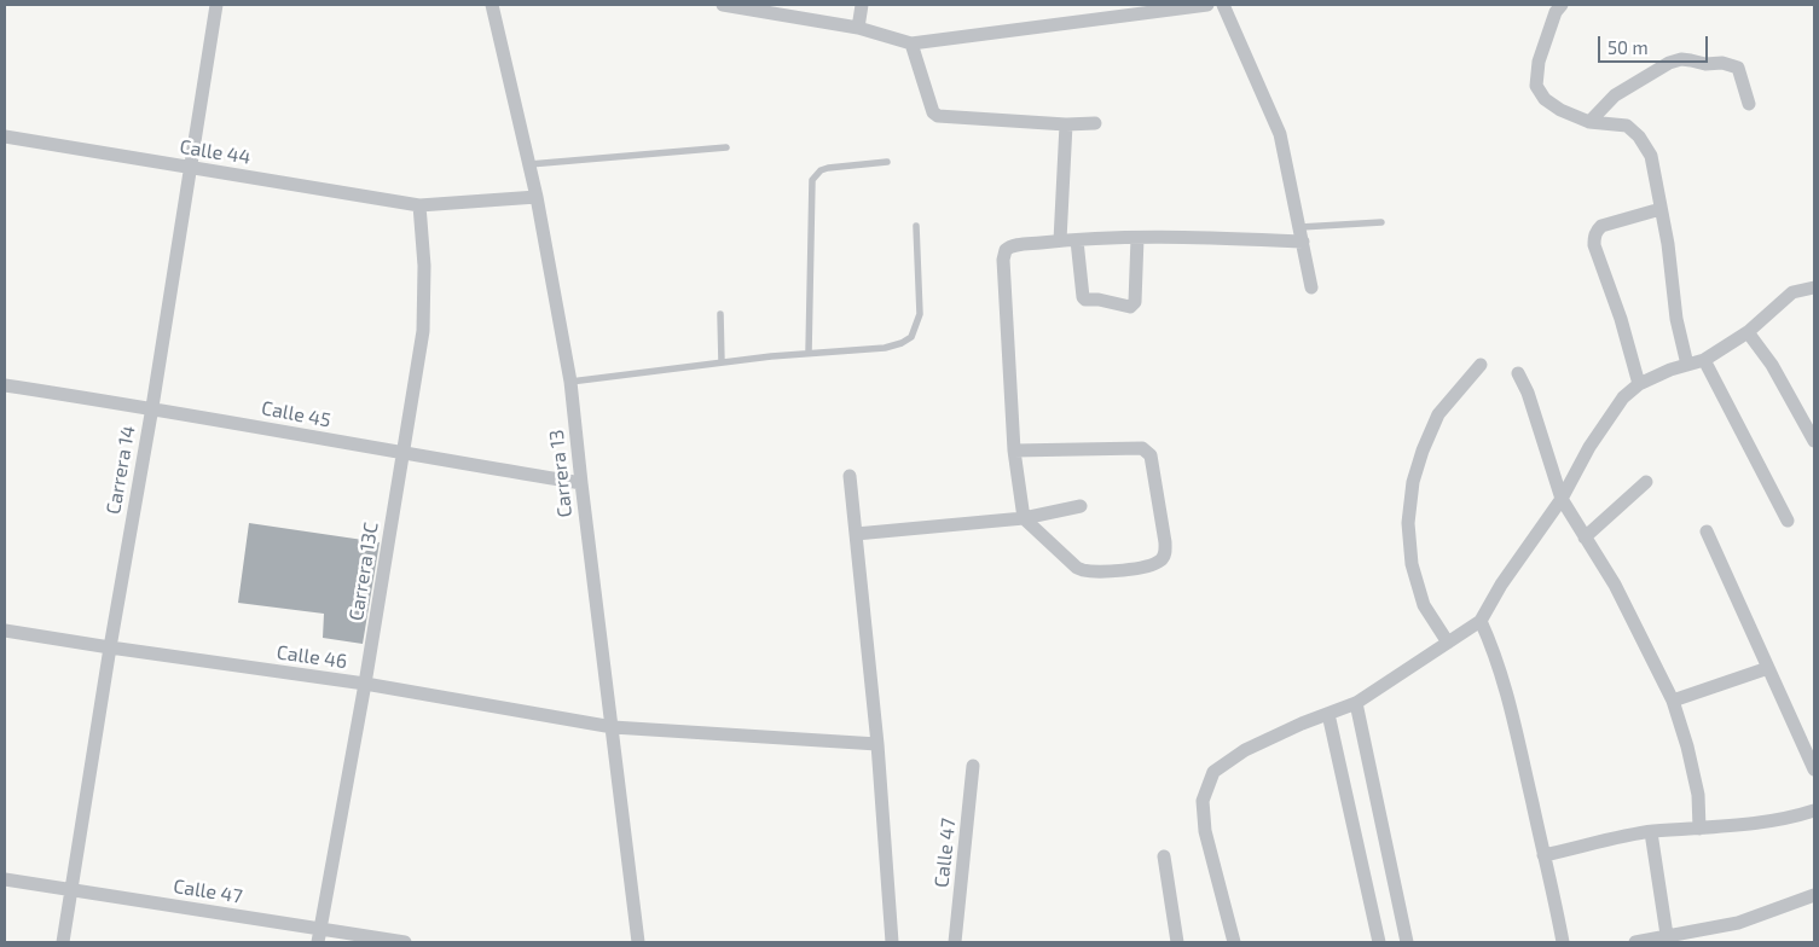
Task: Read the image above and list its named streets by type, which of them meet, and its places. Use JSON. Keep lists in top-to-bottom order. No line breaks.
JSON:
{"streets":{"street":["Calle 44","Calle 45","Carrera 14","Carrera 13","Carrera 13C","Calle 46","Calle 47"]},"crossings":[["Calle 44","Carrera 14"],["Calle 44","Carrera 13"],["Calle 44","Carrera 13C"],["Calle 45","Carrera 14"],["Calle 45","Carrera 13"],["Calle 45","Carrera 13C"],["Carrera 14","Calle 46"],["Carrera 14","Calle 47"],["Carrera 13","Calle 46"],["Carrera 13C","Calle 46"],["Carrera 13C","Calle 47"]],"scale_bar":"50 m"}
